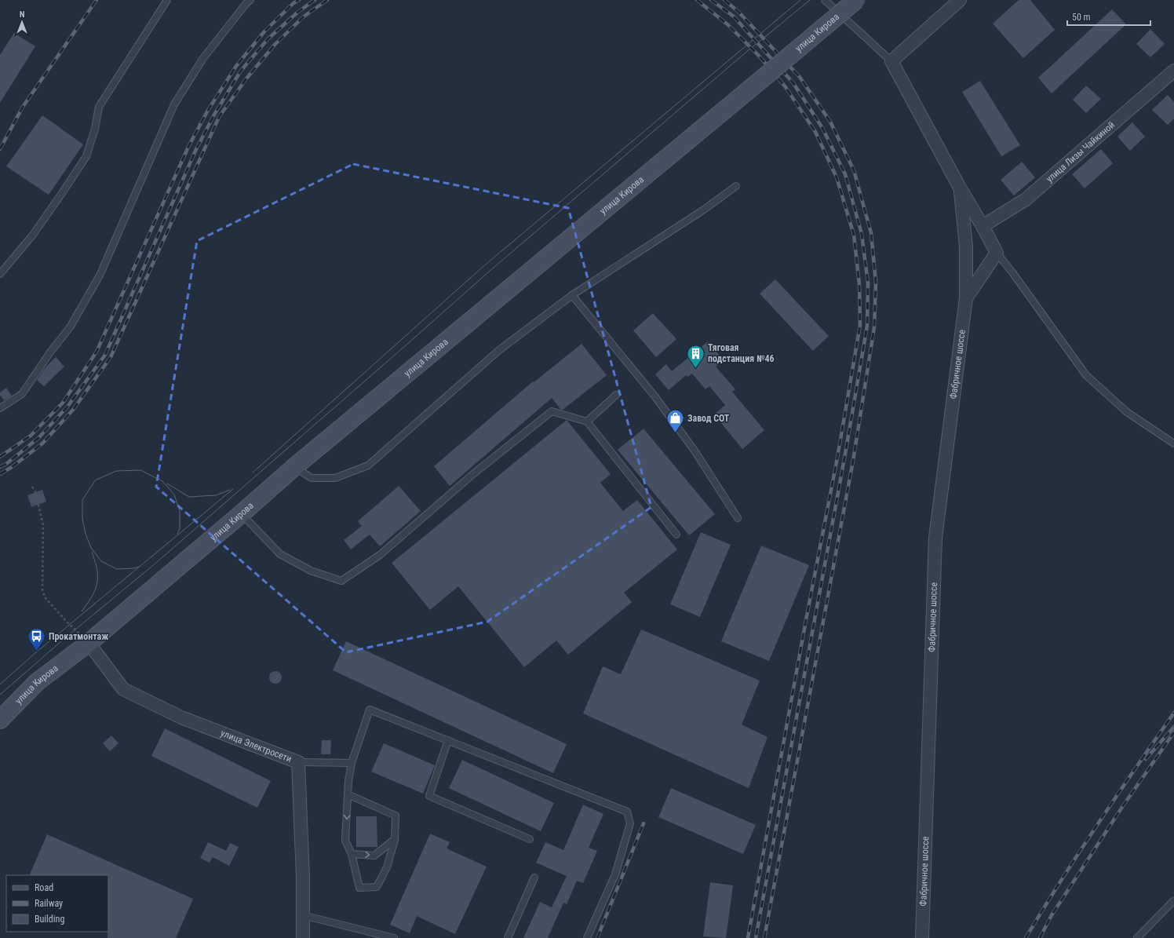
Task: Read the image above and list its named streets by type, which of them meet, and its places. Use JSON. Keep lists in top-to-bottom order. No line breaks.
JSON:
{"streets":{"main road":["улица Кирова"],"street":["улица Лизы Чайкиной","Фабричное шоссе","улица Электросети"]},"crossings":[["улица Кирова","улица Электросети"]],"places":{"building":["Тяговая подстанция №46"],"shop":["Завод СОТ"],"bus stop":["Прокатмонтаж"]},"legend":["Road","Railway","Building"],"scale_bar":"50 m","north":"top"}
